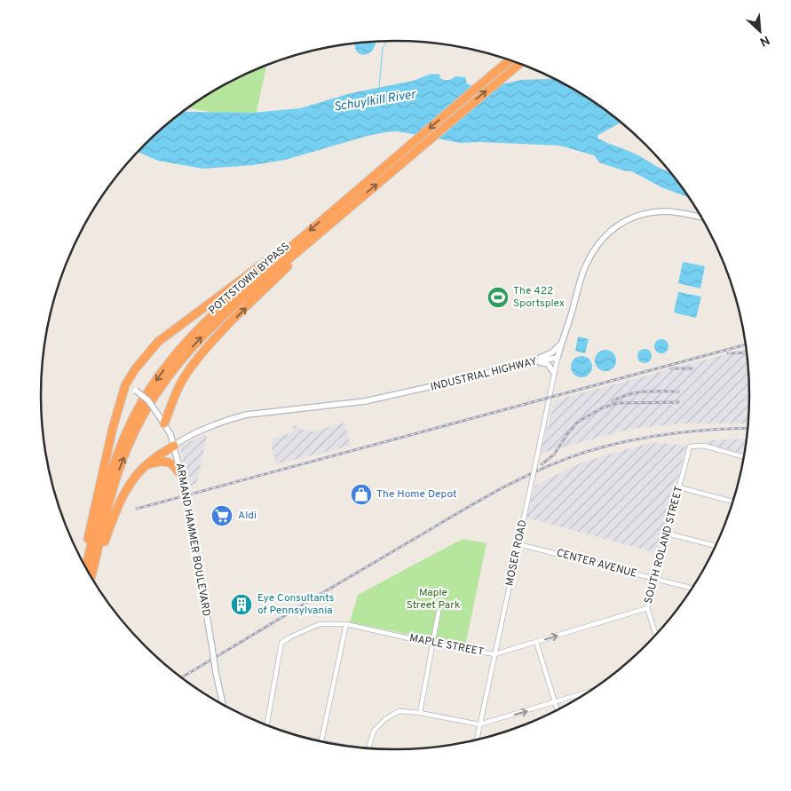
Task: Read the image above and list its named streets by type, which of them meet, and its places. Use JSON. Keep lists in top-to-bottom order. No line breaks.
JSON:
{"streets":{"highway":["POTTSTOWN BYPASS"],"street":["INDUSTRIAL HIGHWAY","ARMAND HAMMER BOULEVARD","SOUTH ROLAND STREET","MOSER ROAD","CENTER AVENUE","MAPLE STREET"]},"crossings":[["INDUSTRIAL HIGHWAY","ARMAND HAMMER BOULEVARD"],["INDUSTRIAL HIGHWAY","MOSER ROAD"],["SOUTH ROLAND STREET","CENTER AVENUE"],["SOUTH ROLAND STREET","MAPLE STREET"],["MOSER ROAD","CENTER AVENUE"],["MOSER ROAD","MAPLE STREET"]],"water":["Schuylkill River"],"parks":["Maple Street Park"],"places":{"sports":["The 422 Sportsplex"],"shop":["The Home Depot"],"supermarket":["Aldi"],"building":["Eye Consultants of Pennsylvania"]},"north":"bottom right"}
